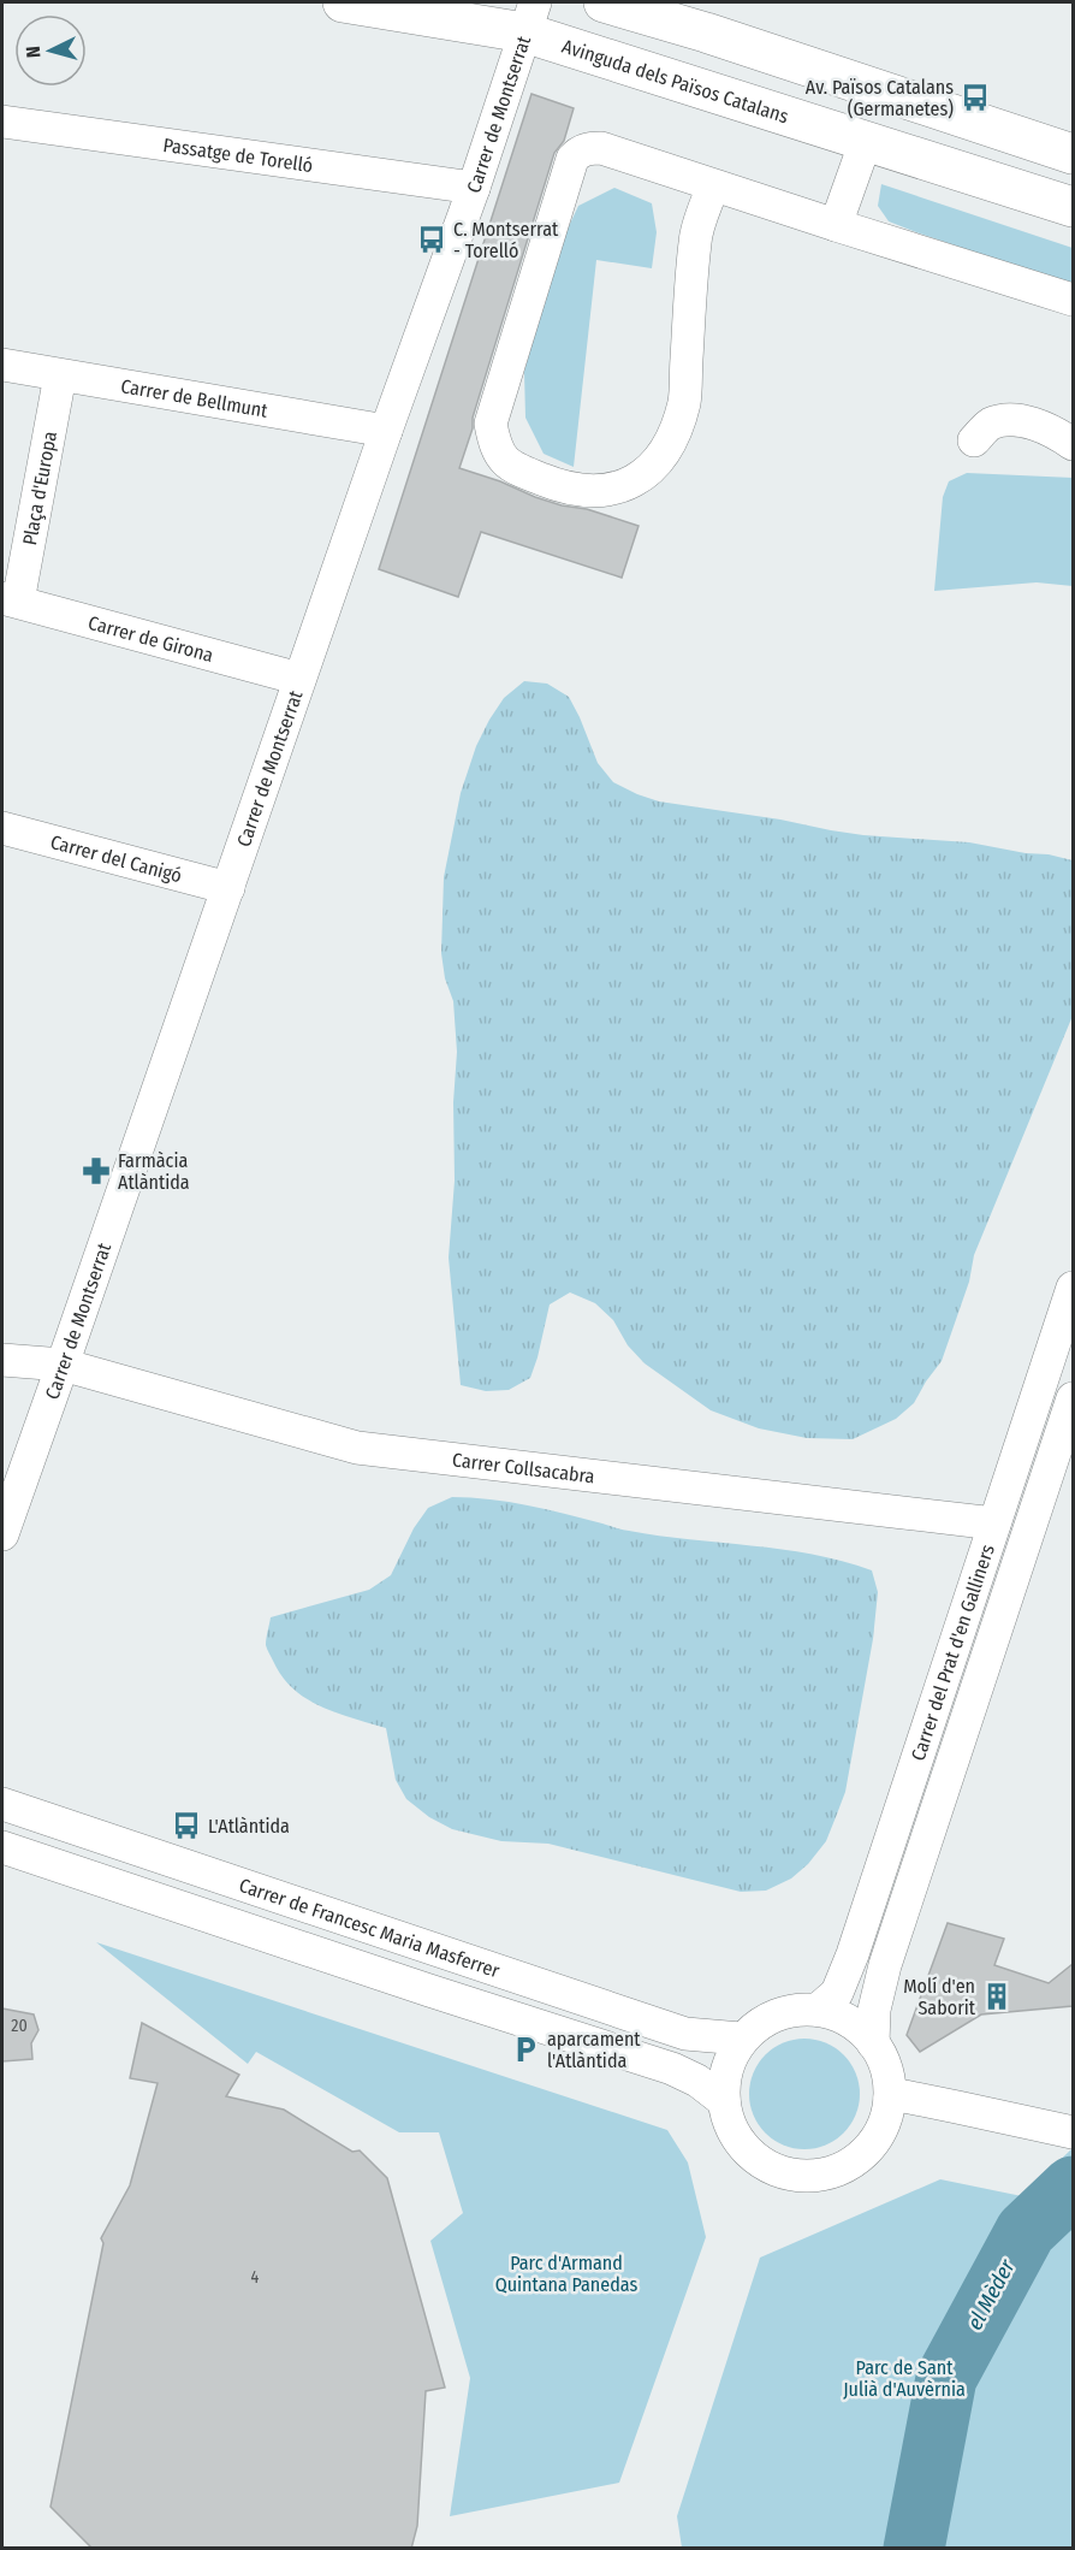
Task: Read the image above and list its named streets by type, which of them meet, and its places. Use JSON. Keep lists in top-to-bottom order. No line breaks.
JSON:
{"streets":{"street":["Avinguda dels Països Catalans","Carrer de Montserrat","Passatge de Torelló","Carrer de Bellmunt","Plaça d'Europa","Carrer de Girona","Carrer del Canigó","Carrer Collsacabra","Carrer del Prat d'en Galliners","Carrer de Francesc Maria Masferrer"]},"crossings":[["Avinguda dels Països Catalans","Carrer de Montserrat"],["Carrer de Montserrat","Passatge de Torelló"],["Carrer de Montserrat","Carrer de Bellmunt"],["Carrer de Montserrat","Carrer de Girona"],["Carrer de Montserrat","Carrer del Canigó"],["Carrer de Montserrat","Carrer Collsacabra"],["Carrer de Bellmunt","Plaça d'Europa"],["Plaça d'Europa","Carrer de Girona"],["Carrer Collsacabra","Carrer del Prat d'en Galliners"],["Carrer del Prat d'en Galliners","Carrer de Francesc Maria Masferrer"]],"water":["el Mèder"],"parks":["Parc d'Armand Quintana Panedas","Parc de Sant Julià d'Auvèrnia"],"places":{"bus stop":["Av. Països Catalans (Germanetes)","C. Montserrat - Torelló","L'Atlàntida"],"pharmacy":["Farmàcia Atlàntida"],"building":["Molí d'en Saborit"],"parking":["aparcament l'Atlàntida"]},"house_numbers":["20","4"],"north":"left"}
